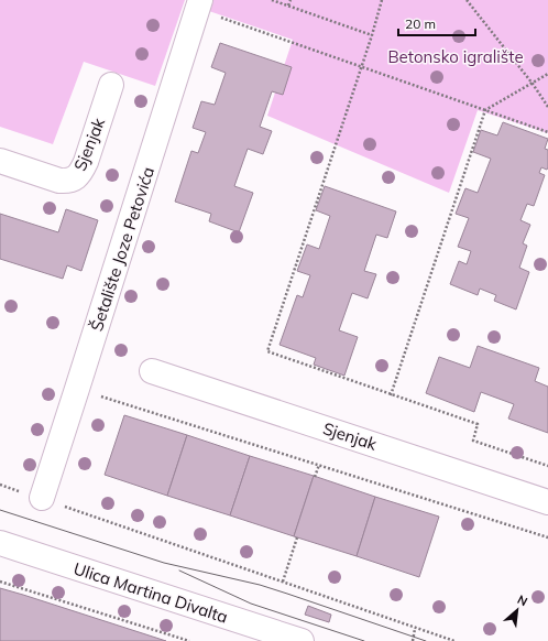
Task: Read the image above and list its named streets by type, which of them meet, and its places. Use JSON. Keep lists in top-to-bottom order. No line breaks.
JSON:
{"streets":{"street":["Sjenjak","Šetalište Joze Petovića","Ulica Martina Divalta"]},"parks":["Betonsko igralište"],"scale_bar":"20 m","north":"top right"}
